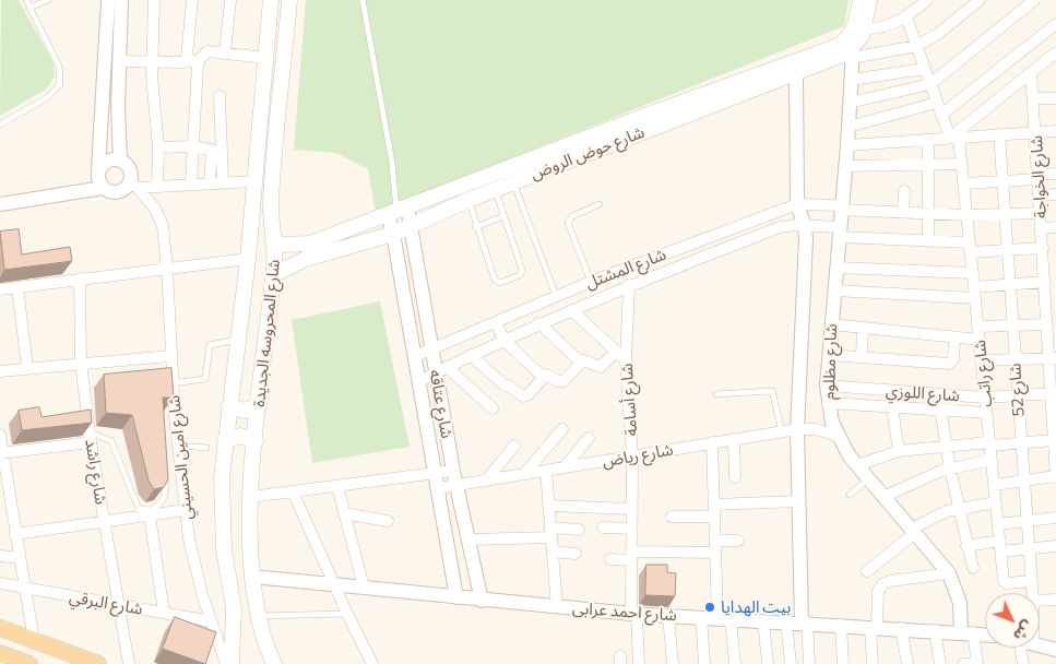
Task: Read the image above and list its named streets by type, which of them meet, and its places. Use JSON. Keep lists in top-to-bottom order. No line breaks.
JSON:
{"streets":{"main road":["شارع حوض الروض","شارع المحروسه الجديدة"],"street":["شارع الخواجة","شارع المشتل","شارع مظلوم","شارع راتب","شارع 52","شارع اللوزي","شارع أسامة","شارع عتاقه","شارع رياض","شارع امين الحسيني","شارع راشد","شارع البرقي","شارع احمد عرابى"]},"crossings":[["شارع حوض الروض","شارع المحروسه الجديدة"],["شارع حوض الروض","شارع مظلوم"],["شارع حوض الروض","شارع عتاقه"],["شارع الخواجة","شارع المشتل"],["شارع الخواجة","شارع اللوزي"],["شارع المشتل","شارع مظلوم"],["شارع المشتل","شارع راتب"],["شارع المشتل","شارع 52"],["شارع المشتل","شارع أسامة"],["شارع المشتل","شارع عتاقه"],["شارع المحروسه الجديدة","شارع احمد عرابى"],["شارع مظلوم","شارع اللوزي"],["شارع مظلوم","شارع رياض"],["شارع مظلوم","شارع احمد عرابى"],["شارع راتب","شارع 52"],["شارع راتب","شارع اللوزي"],["شارع 52","شارع اللوزي"],["شارع أسامة","شارع رياض"],["شارع أسامة","شارع احمد عرابى"],["شارع عتاقه","شارع رياض"],["شارع عتاقه","شارع احمد عرابى"],["شارع امين الحسيني","شارع البرقي"],["شارع راشد","شارع البرقي"]],"places":["بيت الهدايا"],"north":"bottom right"}
